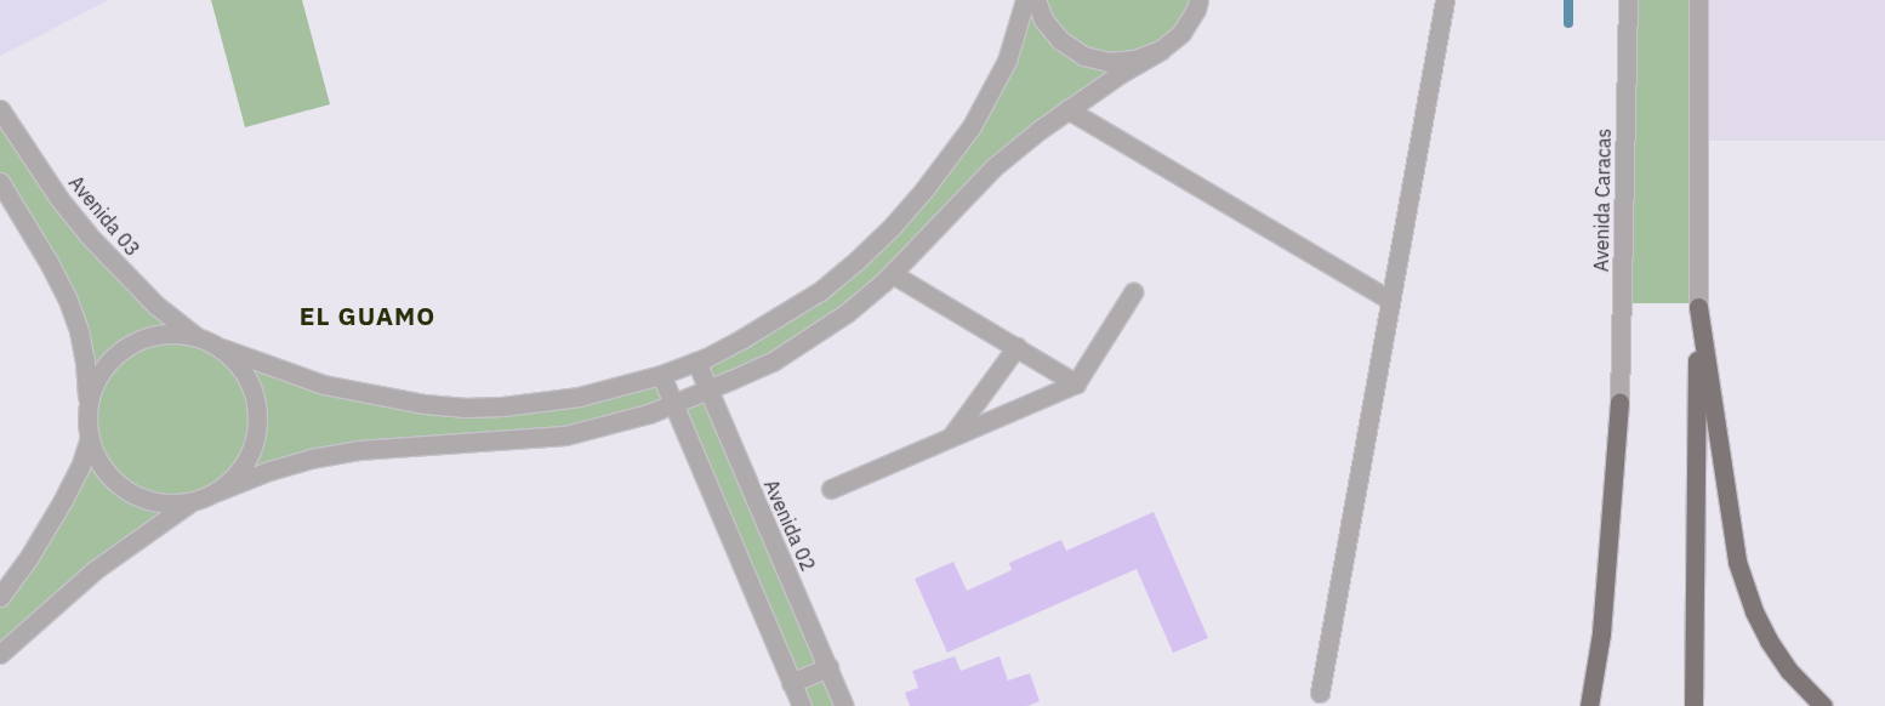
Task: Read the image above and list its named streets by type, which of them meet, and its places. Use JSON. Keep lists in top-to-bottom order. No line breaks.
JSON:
{"streets":{"street":["Avenida Caracas","Avenida 03","Avenida 02"]},"districts":["EL GUAMO"]}
